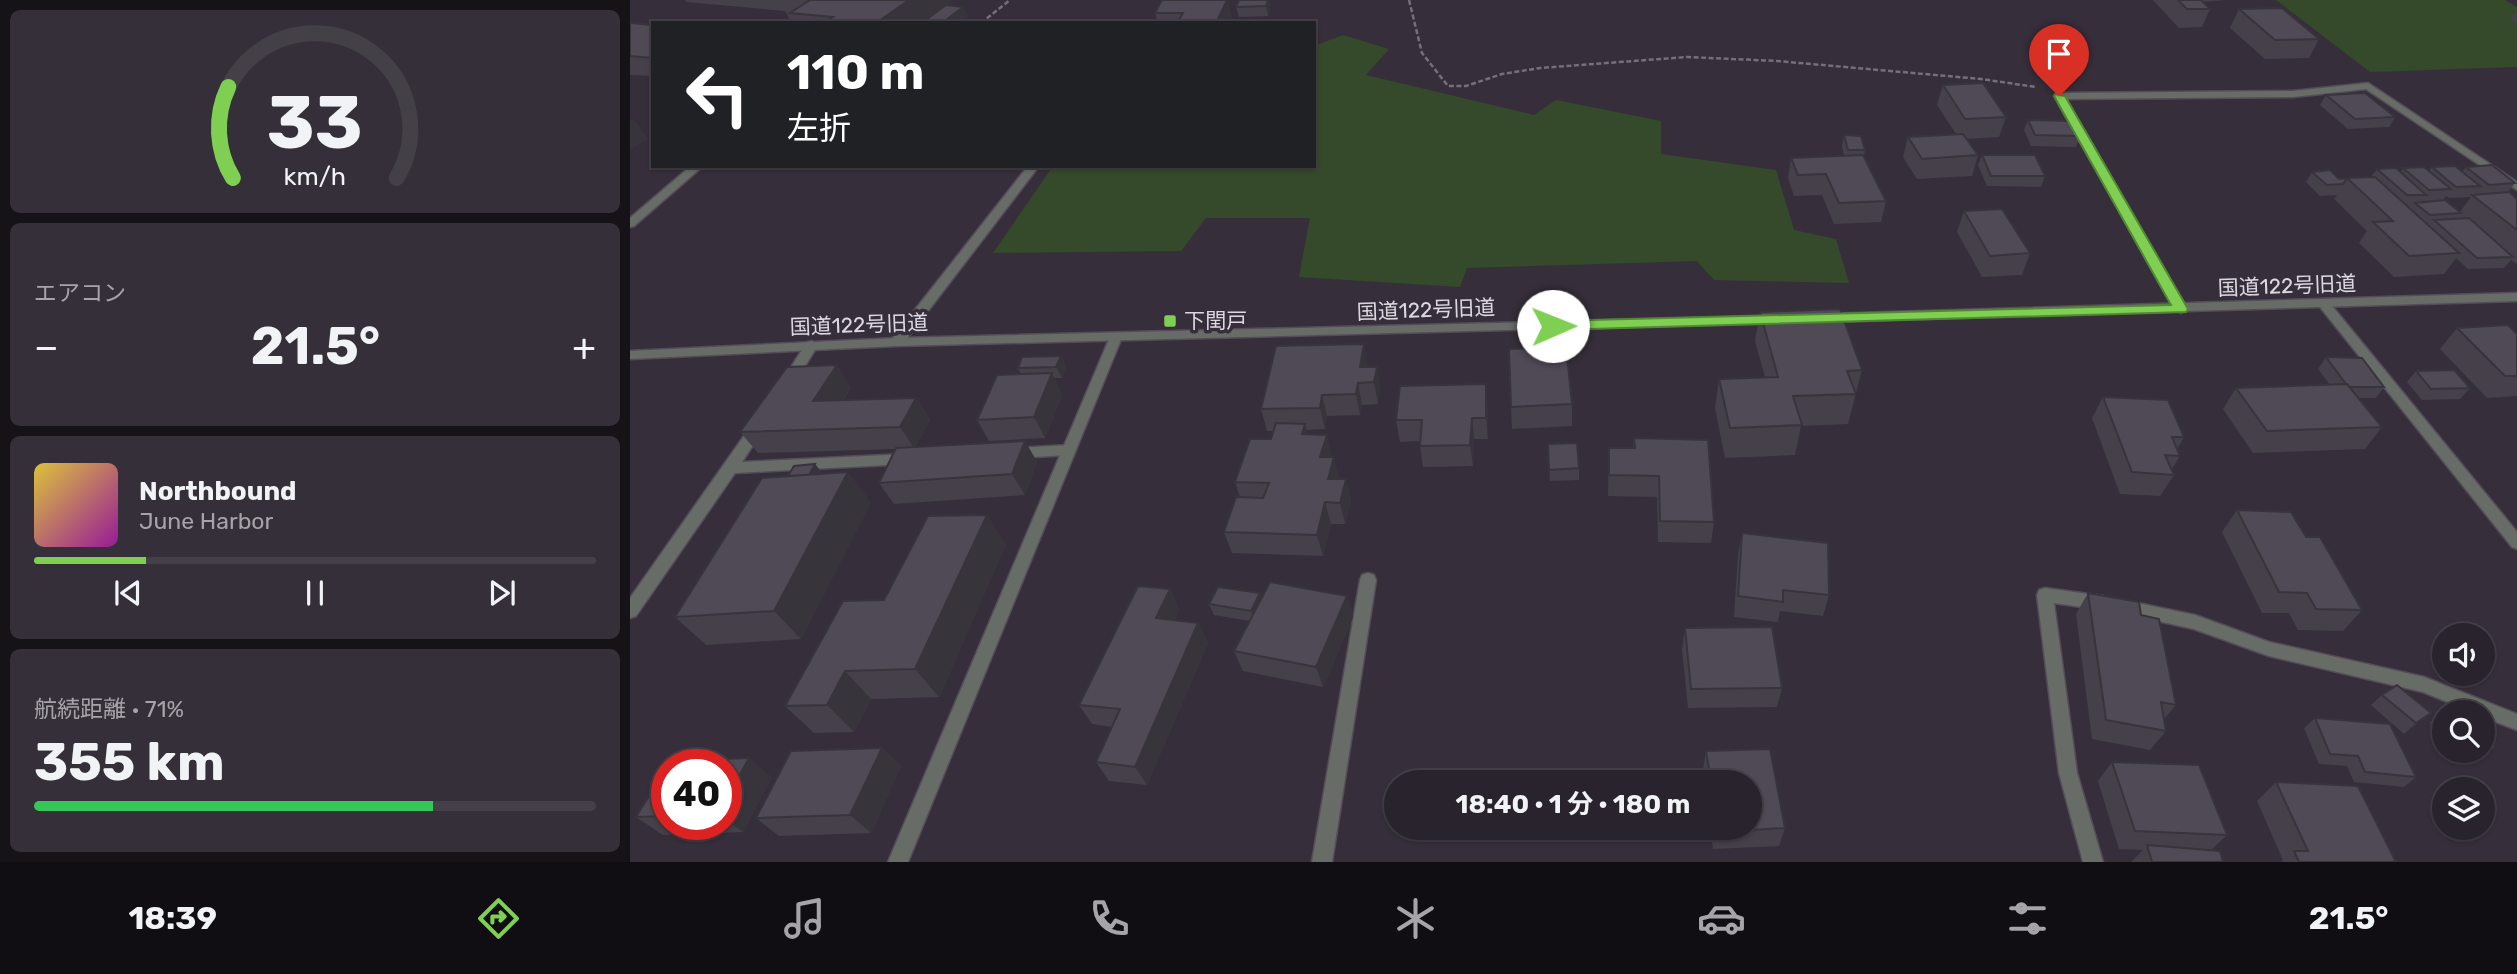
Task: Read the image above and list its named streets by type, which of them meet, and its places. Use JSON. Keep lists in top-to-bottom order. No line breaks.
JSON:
{"streets":{"street":["国道122号旧道"]},"places":{"transit":["下閏戸"]},"page":{"turn":["110 m","左折"],"tile":["エアコン",["航続距離 · 71%","355 km"]],"heat":["−","21.5°","+"],"song":["Northbound","June Harbor"],"limit":"40","trip":"18:40 · 1 分 · 180 m","tabs":["18:39","21.5°"],"gauge":["33","km/h"]}}
